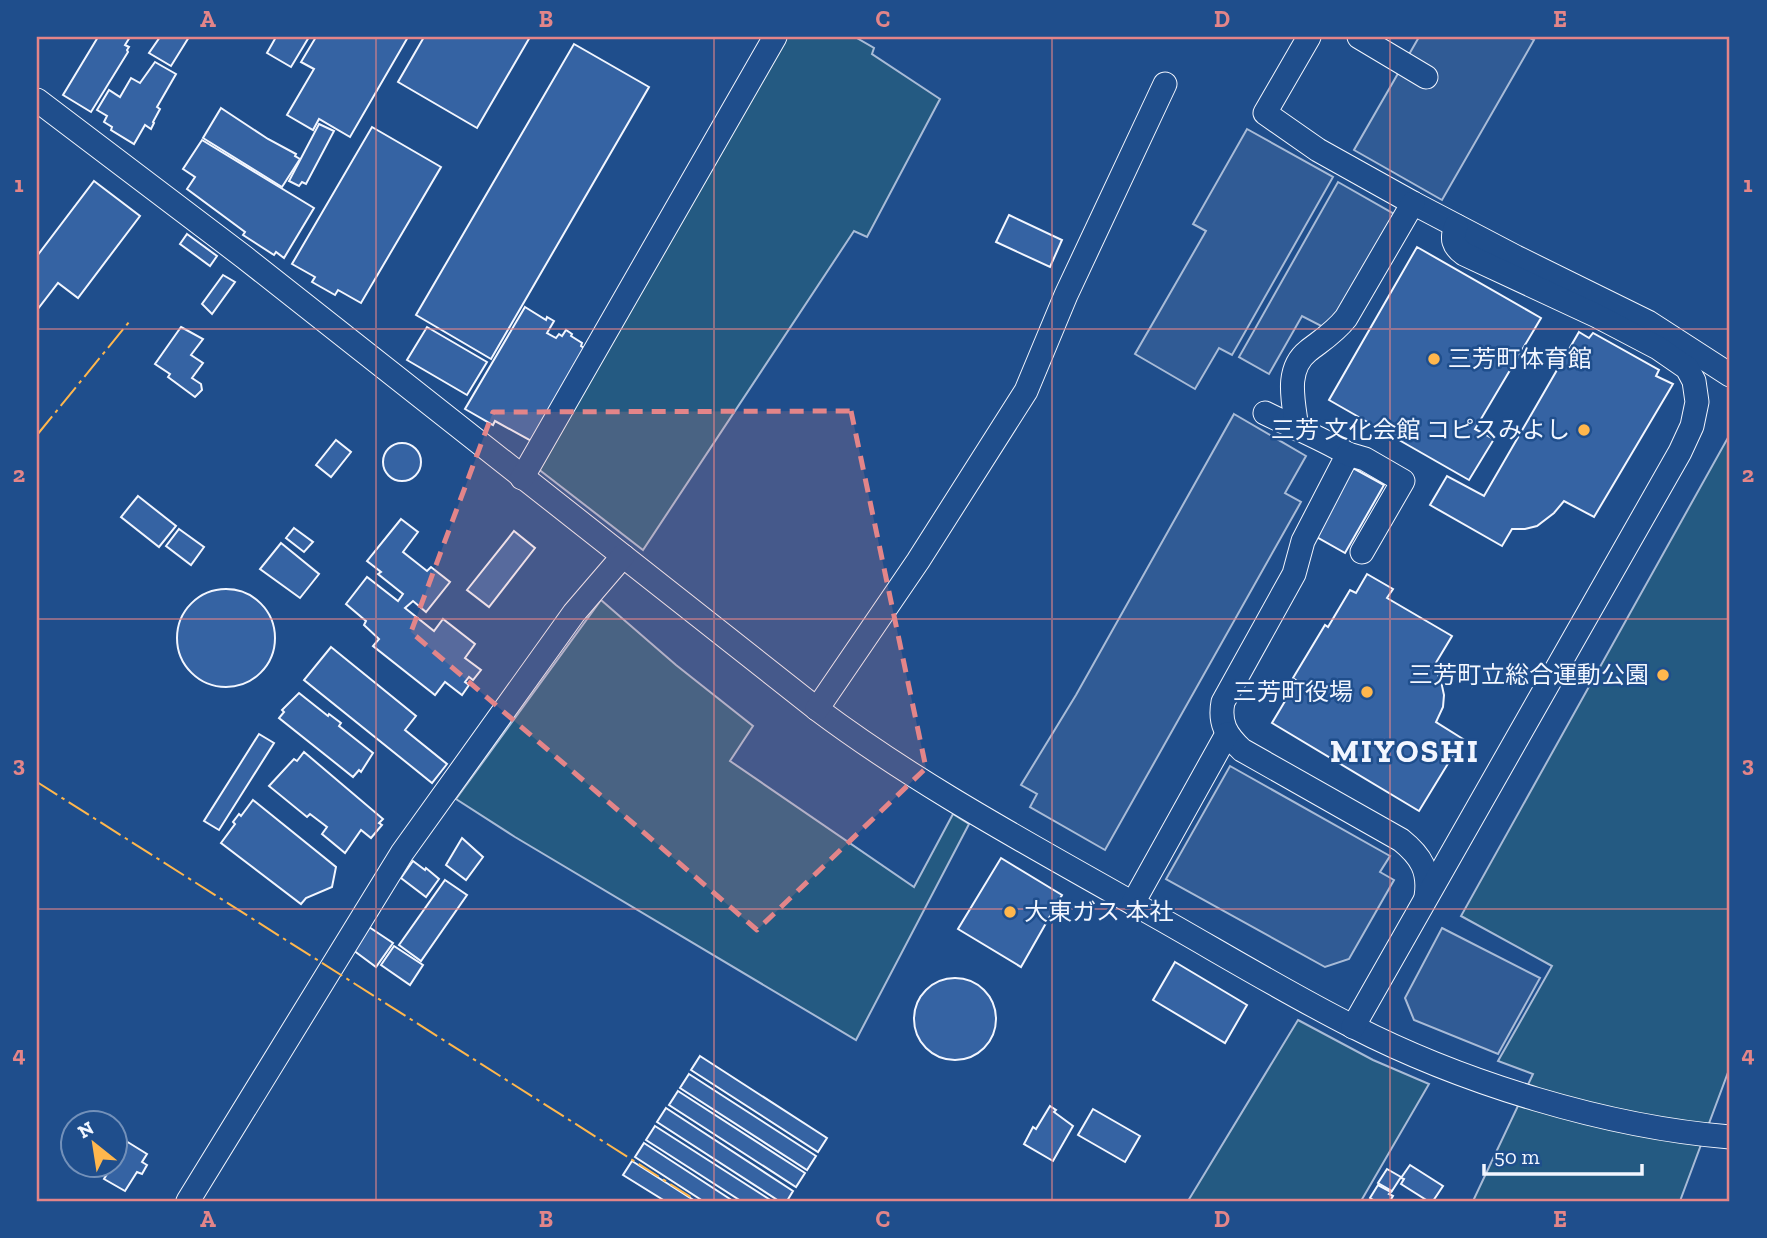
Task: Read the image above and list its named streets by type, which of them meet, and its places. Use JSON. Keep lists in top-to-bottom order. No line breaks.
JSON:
{"districts":["MIYOSHI"],"places":["三芳町体育館","三芳 文化会館 コピスみよし","三芳町立総合運動公園","三芳町役場","大東ガス 本社"],"scale_bar":"50 m","north":"top left","grid":{"columns":["A","B","C","D","E"],"rows":["1","2","3","4"]}}
